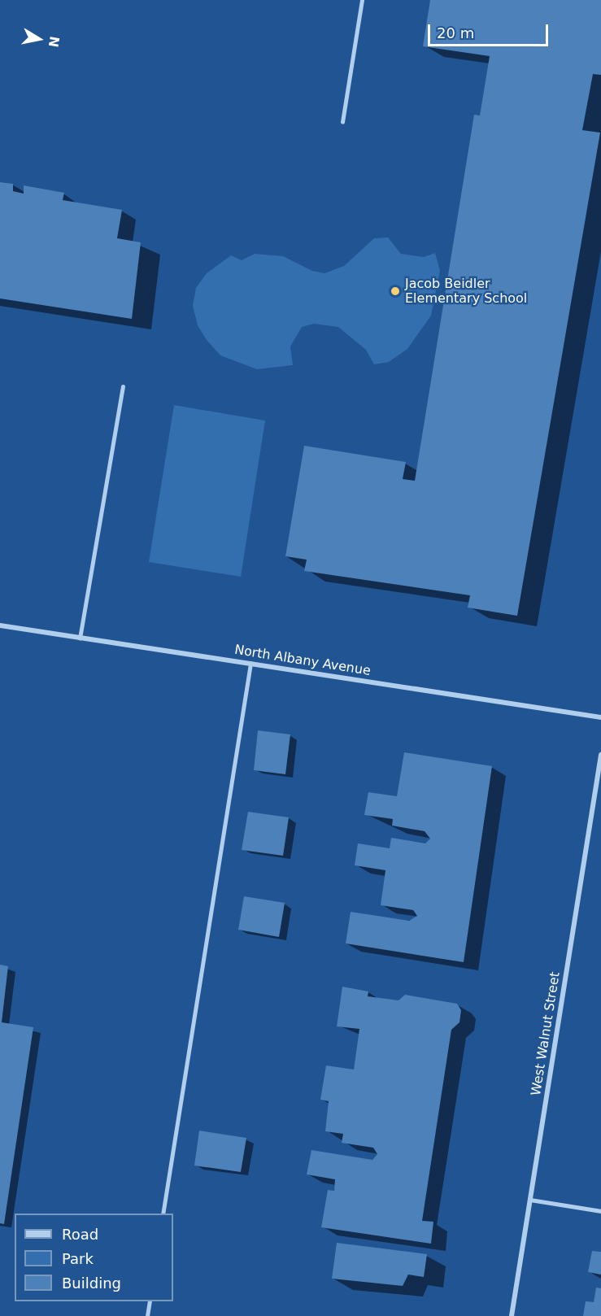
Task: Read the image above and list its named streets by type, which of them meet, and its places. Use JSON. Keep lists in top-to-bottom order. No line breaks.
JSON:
{"streets":{"street":["North Albany Avenue","West Walnut Street"]},"places":["Jacob Beidler Elementary School"],"legend":["Road","Park","Building"],"scale_bar":"20 m","north":"right"}
